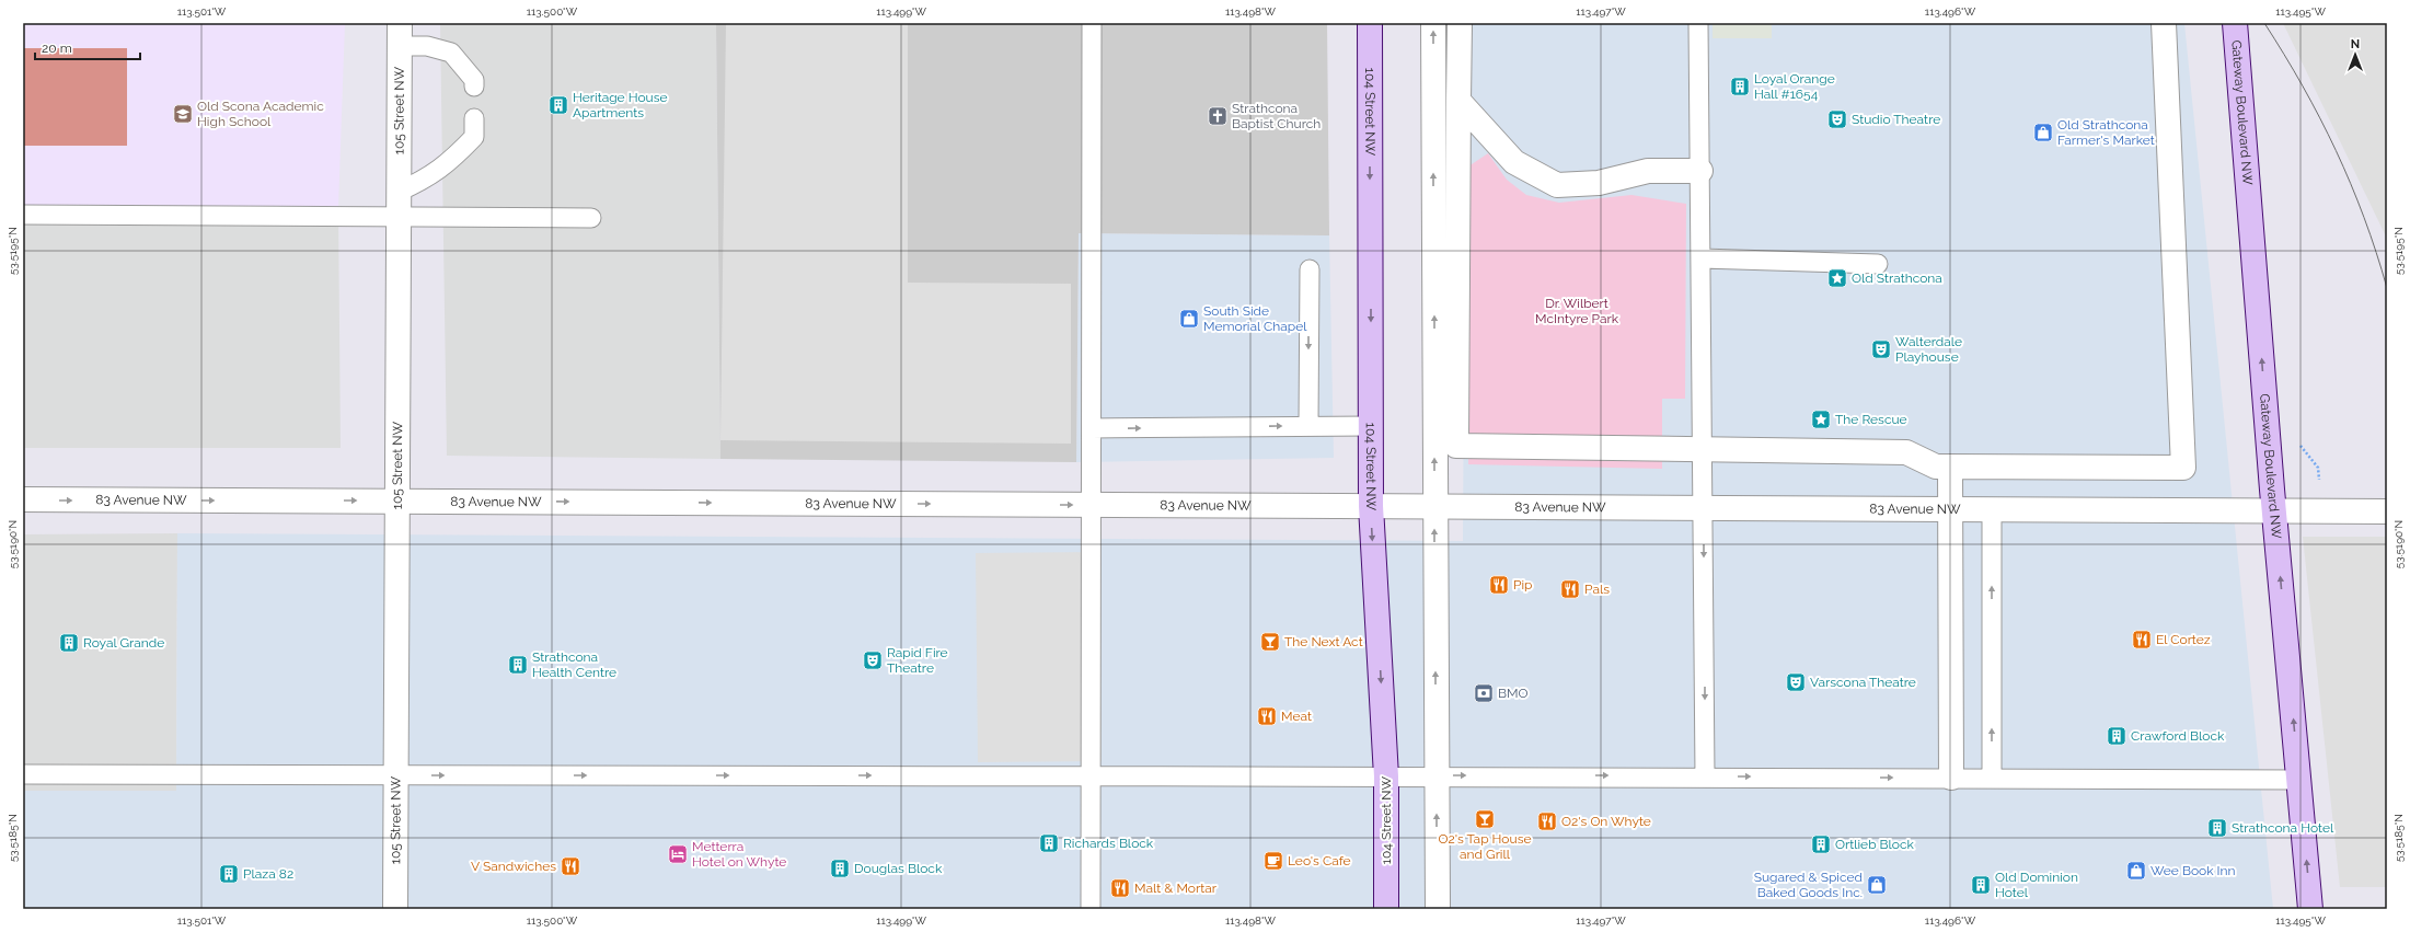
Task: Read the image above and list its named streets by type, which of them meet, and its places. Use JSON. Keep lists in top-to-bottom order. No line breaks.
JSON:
{"streets":{"main road":["104 Street NW","Gateway Boulevard NW"],"street":["105 Street NW","83 Avenue NW"]},"crossings":[["105 Street NW","83 Avenue NW"],["104 Street NW","83 Avenue NW"],["Gateway Boulevard NW","83 Avenue NW"]],"one_way":["104 Street NW","Gateway Boulevard NW","83 Avenue NW"],"parks":["Dr. Wilbert McIntyre Park"],"places":{"building":["Loyal Orange Hall #1654","Heritage House Apartments","Royal Grande","Strathcona Health Centre","Crawford Block","Strathcona Hotel","Richards Block","Ortlieb Block","Douglas Block","Plaza 82","Old Dominion Hotel"],"school or university":["Old Scona Academic High School"],"church":["Strathcona Baptist Church"],"theatre":["Studio Theatre","Walterdale Playhouse","Rapid Fire Theatre","Varscona Theatre"],"shop":["Old Strathcona Farmer's Market","South Side Memorial Chapel","Wee Book Inn","Sugared & Spiced Baked Goods Inc."],"place":["Old Strathcona","The Rescue"],"restaurant":["Pip","Pals","El Cortez","Meat","O2's On Whyte","V Sandwiches","Malt & Mortar"],"bar":["The Next Act","O2's Tap House and Grill"],"bank":["BMO"],"hotel":["Metterra Hotel on Whyte"],"cafe":["Leo's Cafe"]},"scale_bar":"20 m","north":"top","coordinates":["113.501°W","113.500°W","113.499°W","113.498°W","113.497°W","113.496°W","113.495°W","53.5195°N","53.5190°N","53.5185°N"]}
